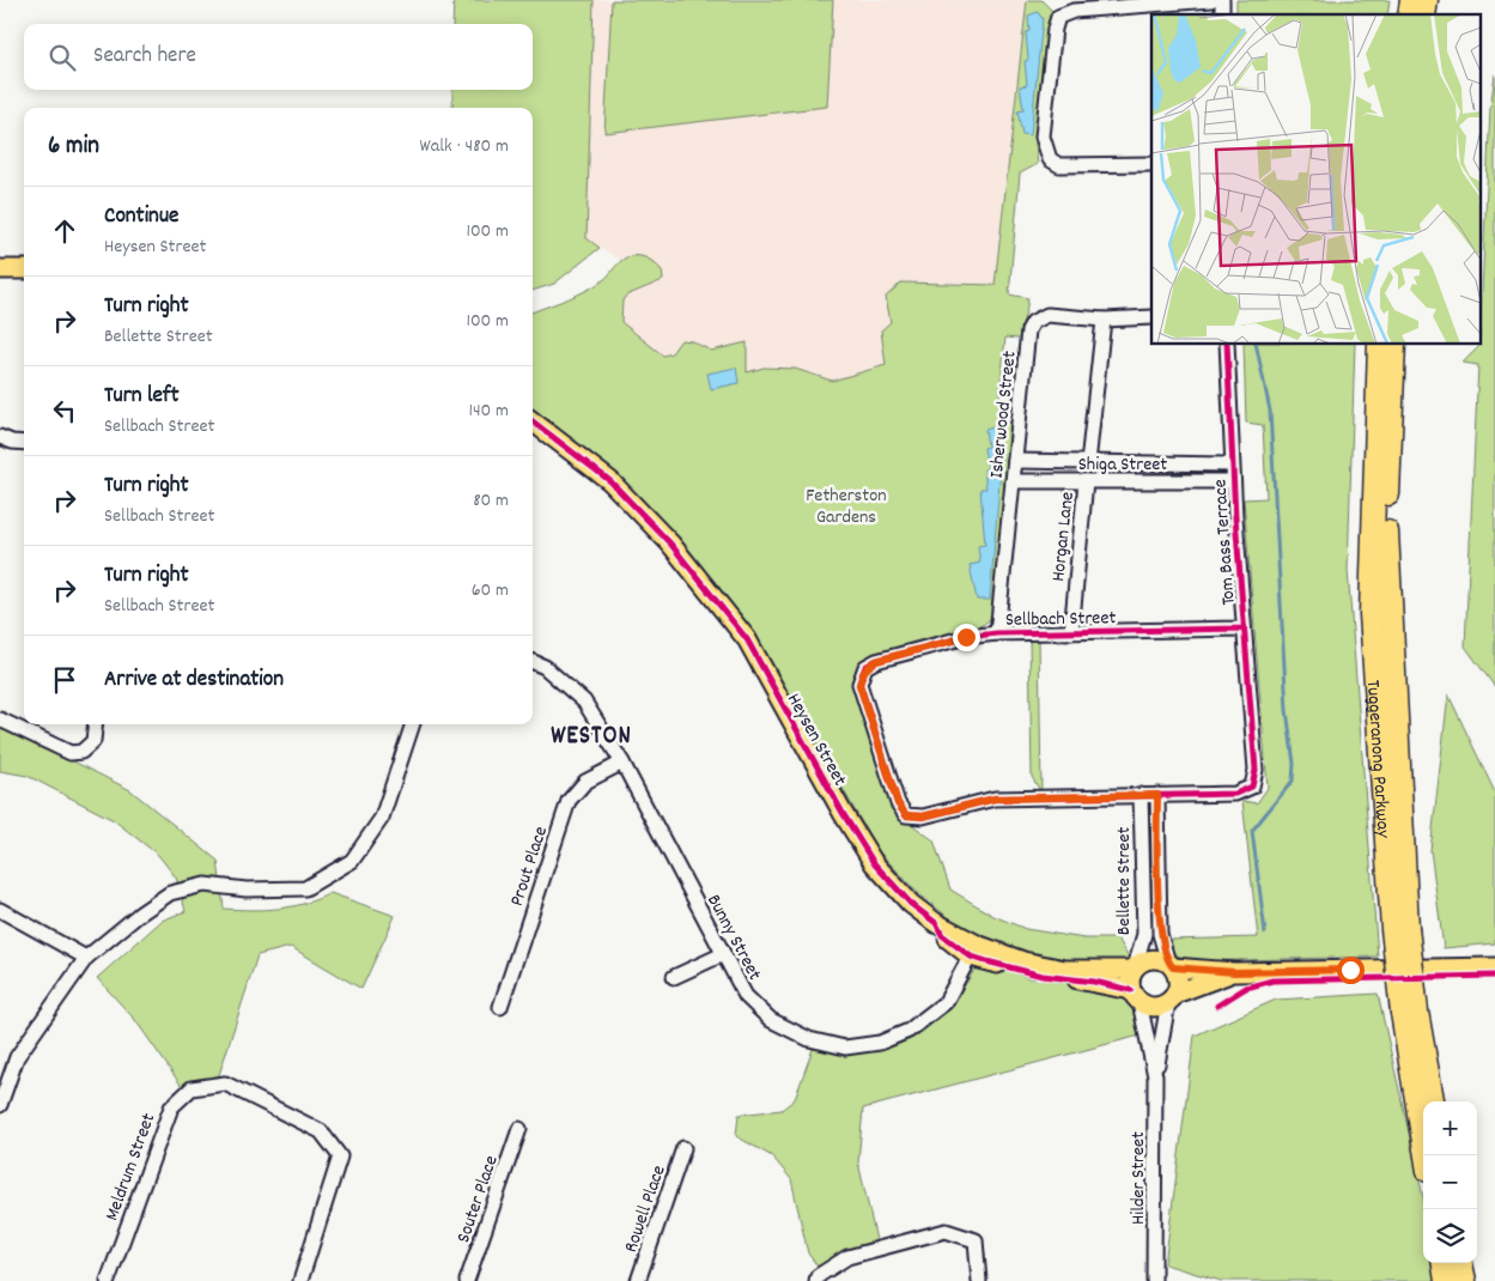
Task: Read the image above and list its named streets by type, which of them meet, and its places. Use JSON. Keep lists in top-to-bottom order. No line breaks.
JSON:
{"streets":{"highway":["Tuggeranong Parkway"],"main road":["Heysen Street"],"street":["Isherwood Street","Shiga Street","Horgan Lane","Tom Bass Terrace","Sellbach Street","Prout Place","Bellette Street","Bunny Street","Meldrum Street","Hilder Street","Souter Place","Rowell Place"]},"crossings":[["Isherwood Street","Shiga Street"],["Isherwood Street","Sellbach Street"],["Shiga Street","Horgan Lane"],["Shiga Street","Tom Bass Terrace"],["Horgan Lane","Sellbach Street"],["Tom Bass Terrace","Sellbach Street"],["Tom Bass Terrace","Bellette Street"],["Sellbach Street","Bellette Street"],["Heysen Street","Bellette Street"],["Heysen Street","Bunny Street"],["Heysen Street","Hilder Street"],["Prout Place","Bunny Street"],["Bellette Street","Hilder Street"]],"districts":["WESTON"],"parks":["Fetherston Gardens"],"page":{"search":"Search here","heading":["6 min","Walk · 480 m"],"list":[["Continue","Heysen Street","100 m"],["Turn right","Bellette Street","100 m"],["Turn left","Sellbach Street","140 m"],["Turn right","Sellbach Street","80 m"],["Turn right","Sellbach Street","60 m"],"Arrive at destination"],"map_buttons":["+","−"]}}
